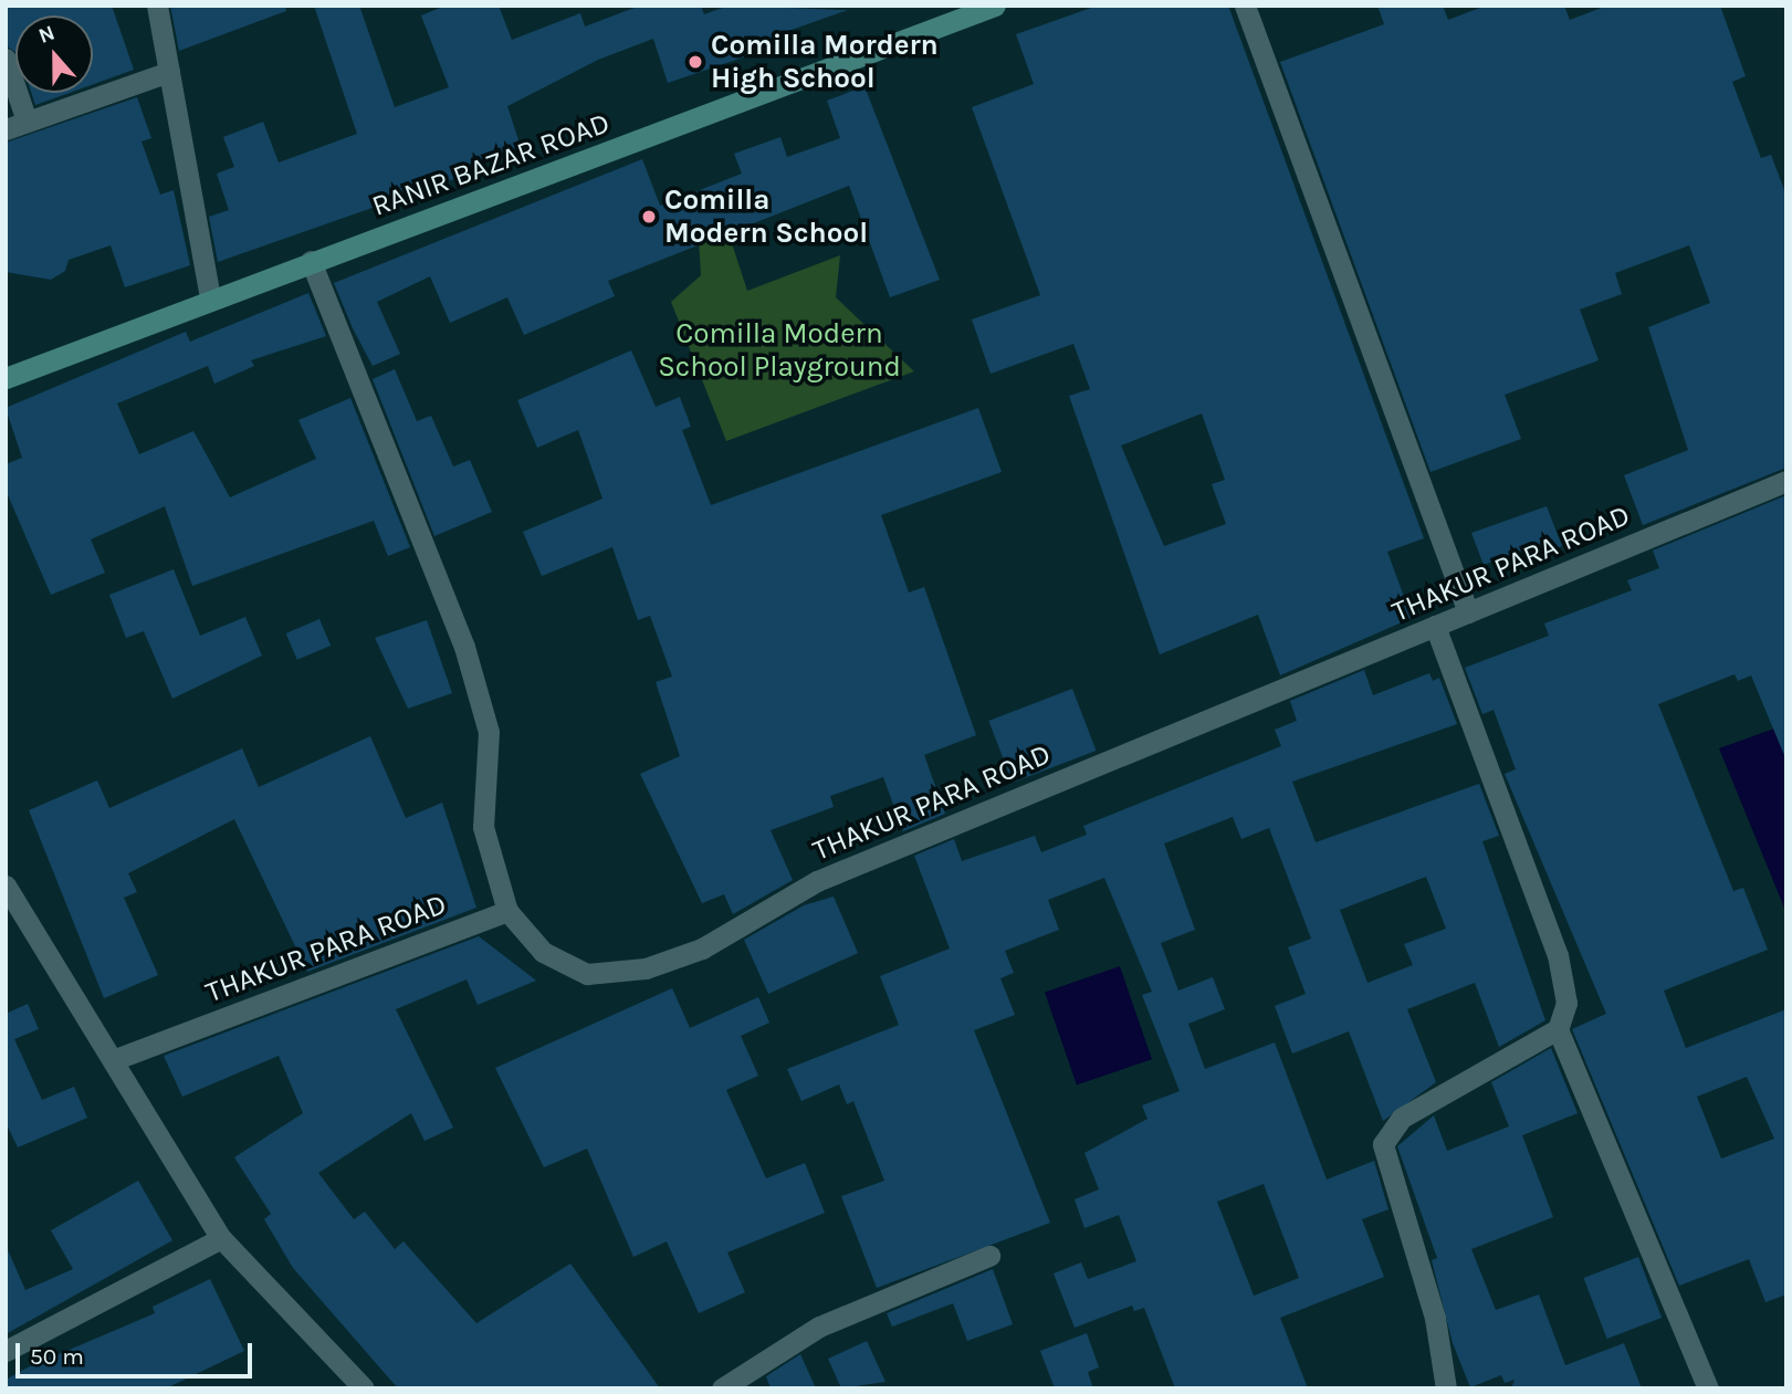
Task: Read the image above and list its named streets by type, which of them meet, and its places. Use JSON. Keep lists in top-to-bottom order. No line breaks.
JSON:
{"streets":{"main road":["RANIR BAZAR ROAD"],"street":["THAKUR PARA ROAD"]},"parks":["Comilla Modern School Playground"],"places":["Comilla Mordern High School","Comilla Modern School"],"scale_bar":"50 m","north":"top"}
